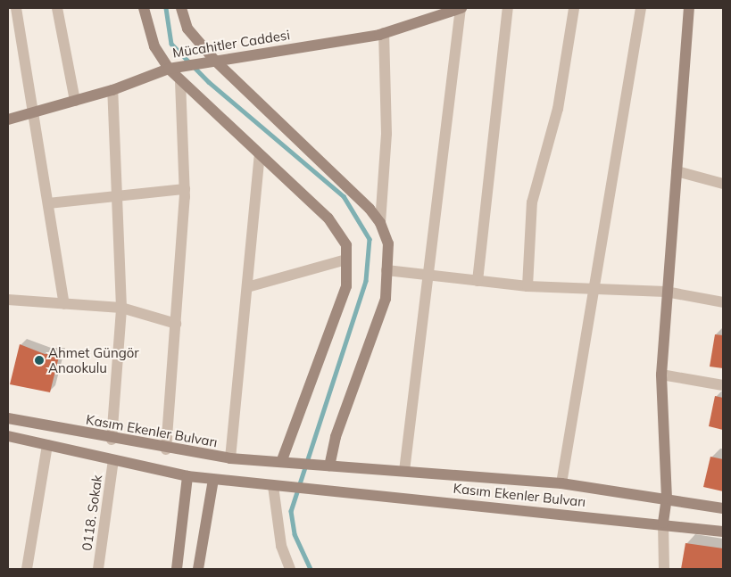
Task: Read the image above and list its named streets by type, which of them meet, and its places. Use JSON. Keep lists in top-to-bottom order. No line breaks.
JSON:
{"streets":{"street":["Mücahitler Caddesi","Kasım Ekenler Bulvarı","0118. Sokak"]},"places":["Ahmet Güngör Anaokulu"]}
